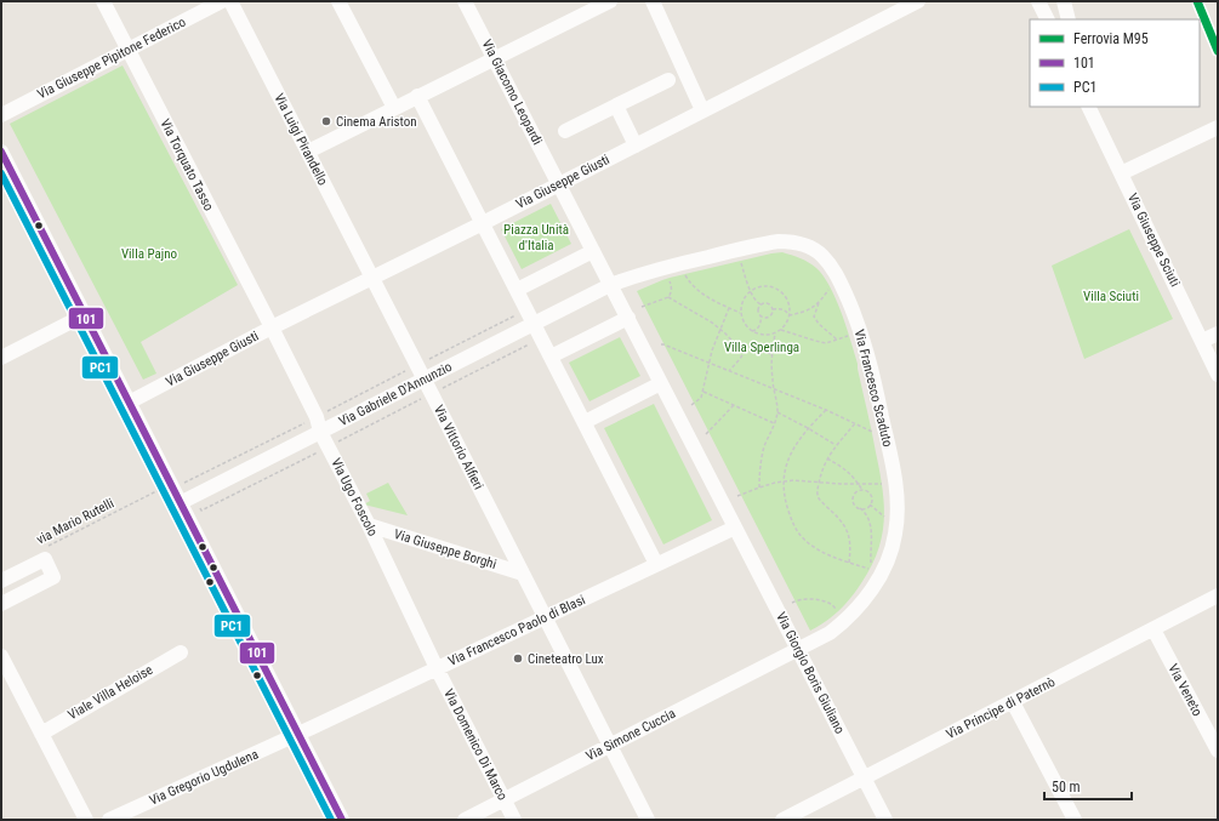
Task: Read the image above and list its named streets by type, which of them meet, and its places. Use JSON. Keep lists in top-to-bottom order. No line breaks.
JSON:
{"streets":{"street":["Via Giuseppe Pipitone Federico","Via Giacomo Leopardi","Via Luigi Pirandello","Via Torquato Tasso","Via Giuseppe Giusti","Via Giuseppe Sciuti","Via Francesco Scaduto","Via Gabriele D'Annunzio","Via Vittorio Alfieri","Via Ugo Foscolo","Via Giuseppe Borghi","Via Francesco Paolo di Blasi","Via Giorgio Boris Giuliano","Via Veneto","Viale Villa Heloise","Via Principe di Paternò","Via Simone Cuccia","Via Domenico Di Marco","Via Gregorio Ugdulena"],"path":["via Mario Rutelli"]},"crossings":[["Via Giuseppe Pipitone Federico","Via Torquato Tasso"],["Via Giacomo Leopardi","Via Giuseppe Giusti"],["Via Luigi Pirandello","Via Giuseppe Giusti"],["Via Luigi Pirandello","Via Vittorio Alfieri"],["Via Torquato Tasso","Via Giuseppe Giusti"],["Via Torquato Tasso","Via Ugo Foscolo"],["Via Giuseppe Giusti","Via Vittorio Alfieri"],["Via Giuseppe Giusti","Via Ugo Foscolo"],["Via Francesco Scaduto","Via Gabriele D'Annunzio"],["Via Francesco Scaduto","Via Giorgio Boris Giuliano"],["Via Francesco Scaduto","Via Simone Cuccia"],["Via Gabriele D'Annunzio","Via Vittorio Alfieri"],["Via Gabriele D'Annunzio","Via Ugo Foscolo"],["Via Vittorio Alfieri","Via Giuseppe Borghi"],["Via Vittorio Alfieri","Via Francesco Paolo di Blasi"],["Via Vittorio Alfieri","Via Simone Cuccia"],["Via Ugo Foscolo","Via Giuseppe Borghi"],["Via Ugo Foscolo","Via Francesco Paolo di Blasi"],["Via Ugo Foscolo","Via Domenico Di Marco"],["Via Francesco Paolo di Blasi","Via Giorgio Boris Giuliano"],["Via Francesco Paolo di Blasi","Via Domenico Di Marco"],["Via Francesco Paolo di Blasi","Via Gregorio Ugdulena"],["Via Giorgio Boris Giuliano","Via Principe di Paternò"],["Via Giorgio Boris Giuliano","Via Simone Cuccia"],["Via Veneto","Via Principe di Paternò"],["Via Simone Cuccia","Via Domenico Di Marco"]],"parks":["Piazza Unità d'Italia","Villa Pajno","Villa Sciuti","Villa Sperlinga"],"places":["Cinema Ariston","Cineteatro Lux"],"lines":["rail line M95","transit line 101","transit line PC1"],"legend":["Ferrovia M95","101","PC1"],"scale_bar":"50 m"}
